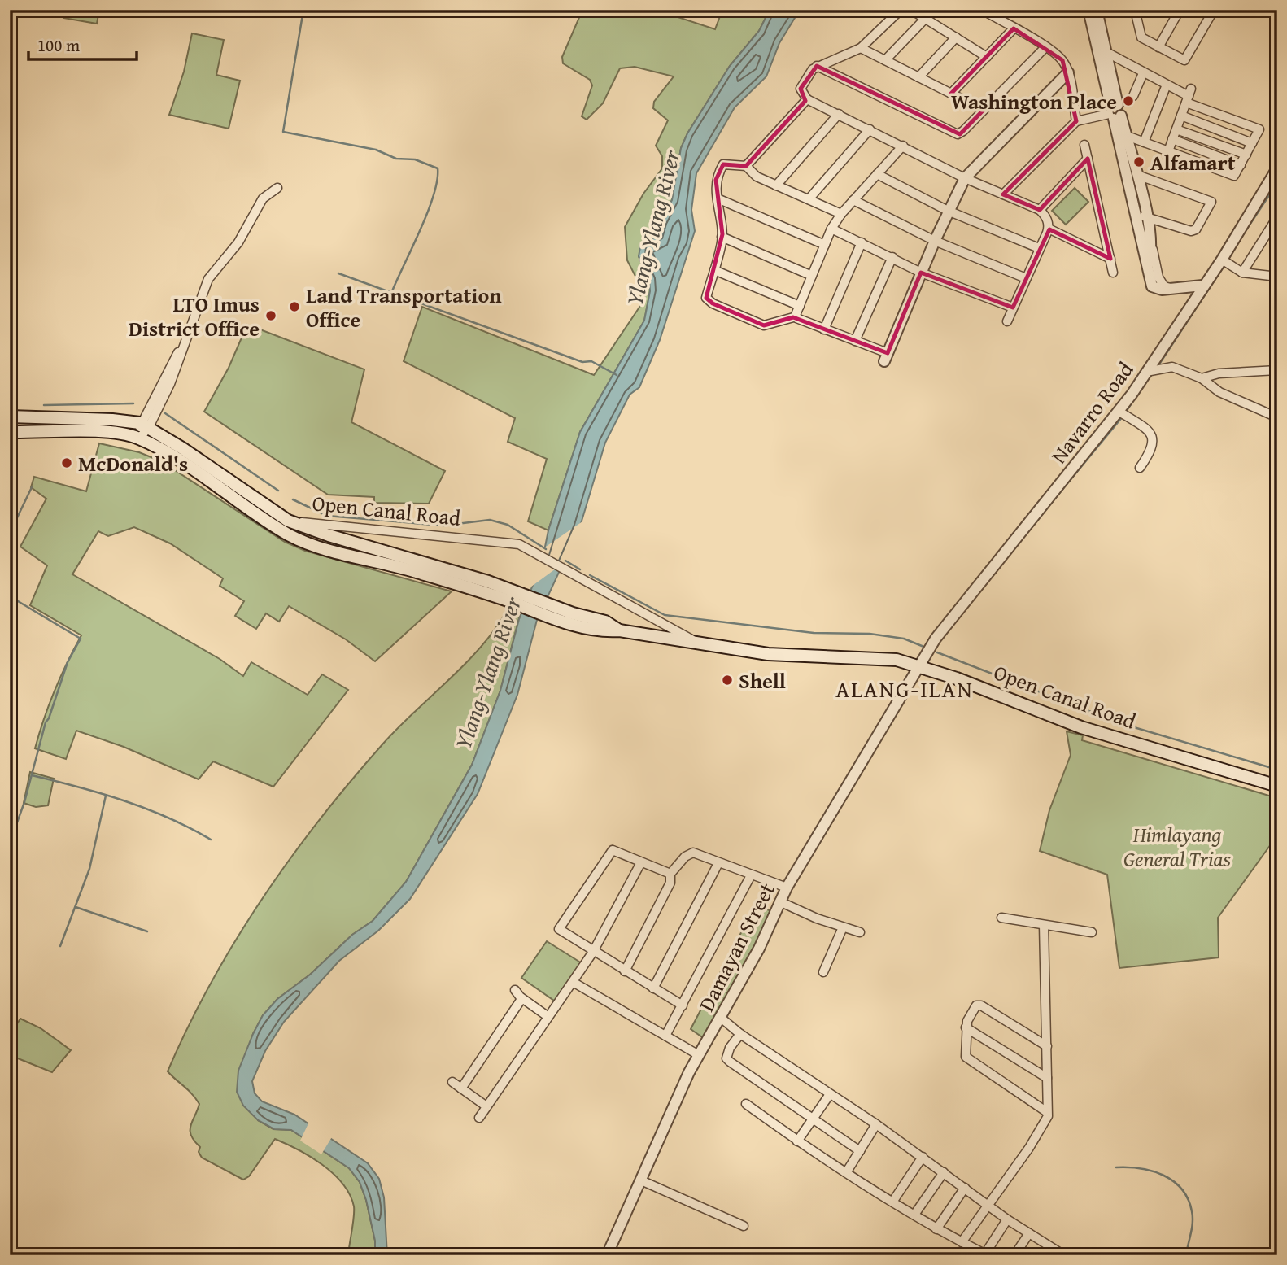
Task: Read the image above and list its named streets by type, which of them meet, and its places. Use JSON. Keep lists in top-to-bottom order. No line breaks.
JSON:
{"streets":{"main road":["Open Canal Road"],"street":["Navarro Road","Damayan Street"]},"crossings":[["Navarro Road","Open Canal Road"],["Navarro Road","Damayan Street"],["Open Canal Road","Damayan Street"]],"districts":["ALANG-ILAN"],"water":["Ylang-Ylang River"],"parks":["Himlayang General Trias"],"places":["Washington Place","Alfamart","Land Transportation Office","LTO Imus District Office","McDonald's","Shell"],"scale_bar":"100 m"}
